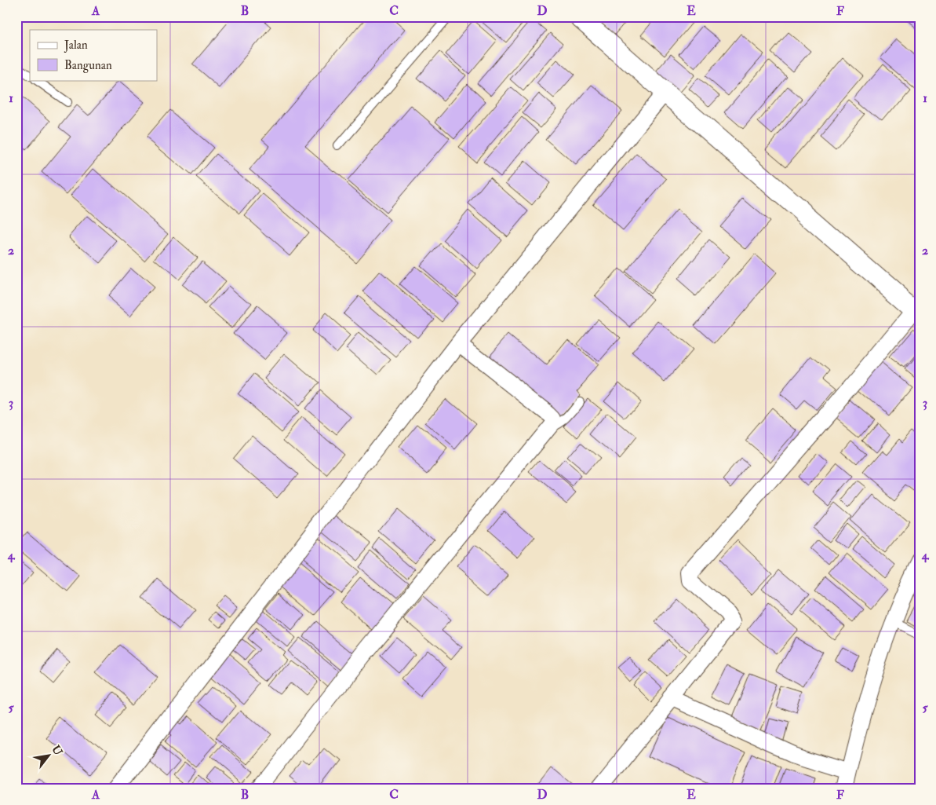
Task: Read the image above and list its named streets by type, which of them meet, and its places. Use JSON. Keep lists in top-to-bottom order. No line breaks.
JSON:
{"legend":["Jalan","Bangunan"],"north":"top right","grid":{"columns":["A","B","C","D","E","F"],"rows":["1","2","3","4","5"]}}
